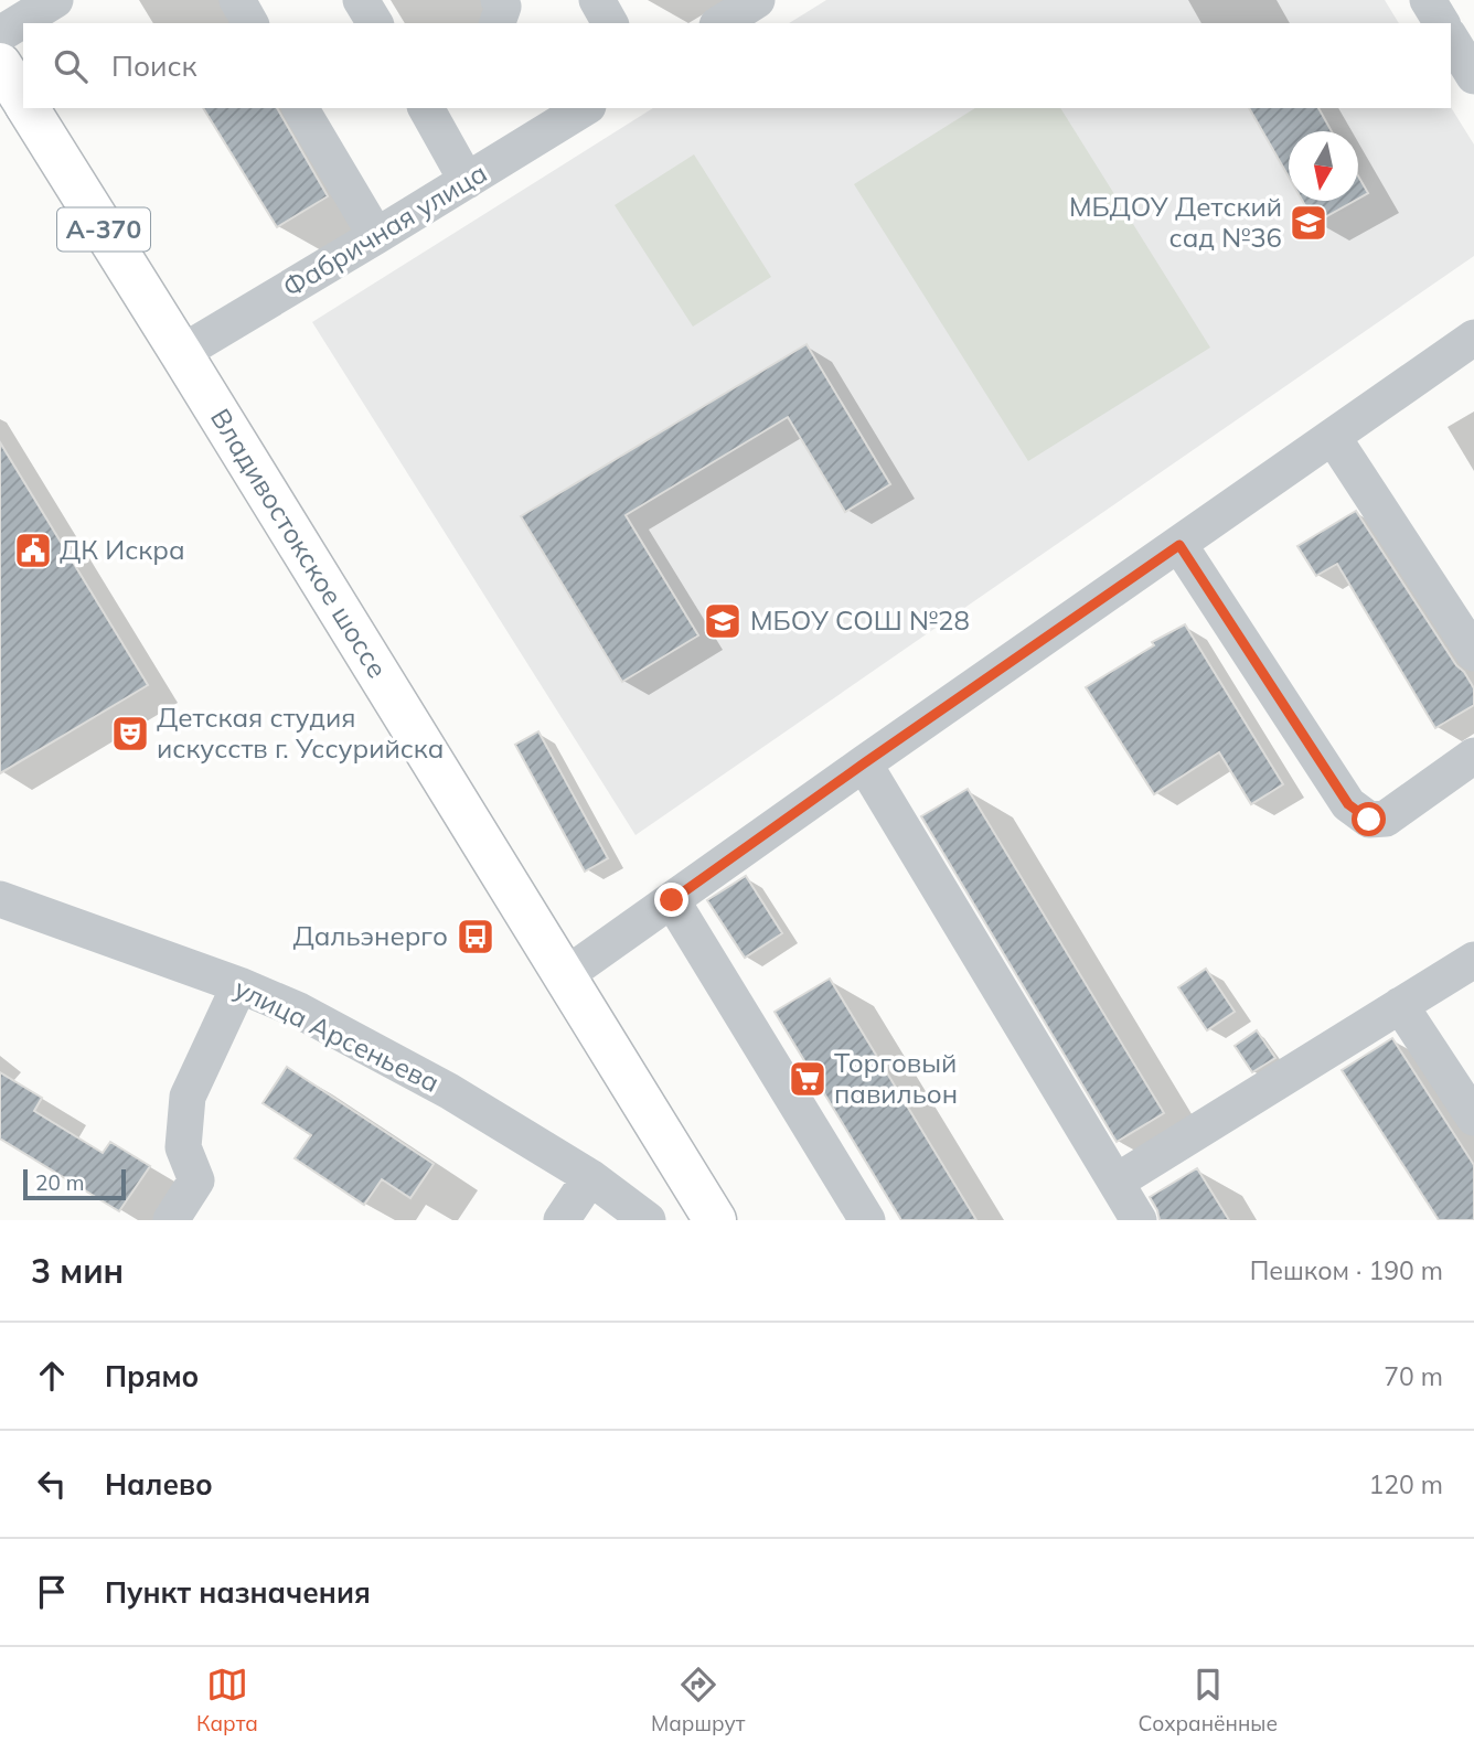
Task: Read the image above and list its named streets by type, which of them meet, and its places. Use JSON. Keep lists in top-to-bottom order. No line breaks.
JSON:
{"streets":{"highway":["А-370","Владивостокское шоссе"],"street":["Фабричная улица","улица Арсеньева"]},"crossings":[["Фабричная улица","Владивостокское шоссе"]],"places":{"school or university":["МБДОУ Детский сад №36","МБОУ СОШ №28"],"public building":["ДК Искра"],"theatre":["Детская студия искусств г. Уссурийска"],"bus stop":["Дальэнерго"],"supermarket":["Торговый павильон"]},"scale_bar":"20 m","north":"bottom","page":{"search":"Поиск","scale":"20 m","heading":["3 мин","Пешком · 190 m"],"list":[["Прямо","70 m"],["Налево","120 m"],"Пункт назначения"],"nav":["Карта","Маршрут","Сохранённые"]}}
